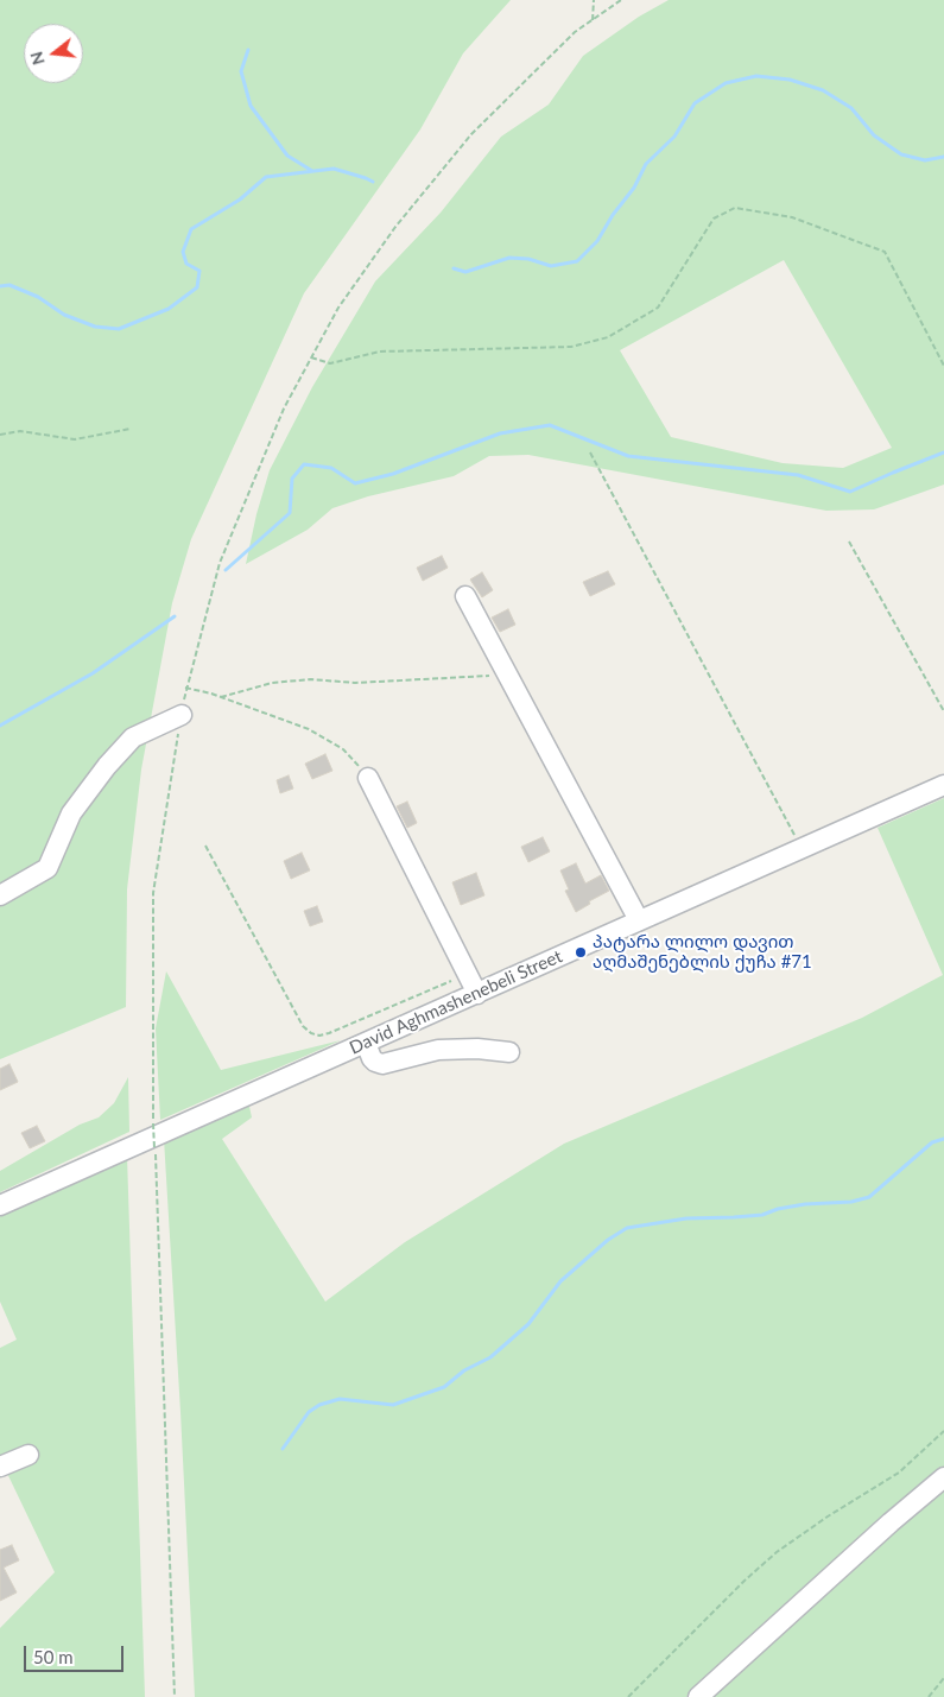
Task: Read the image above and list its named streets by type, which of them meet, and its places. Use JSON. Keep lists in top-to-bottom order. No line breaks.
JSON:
{"streets":{"street":["David Aghmashenebeli Street"]},"places":["პატარა ლილო დავით აღმაშენებლის ქუჩა #71"],"scale_bar":"50 m","north":"left"}
